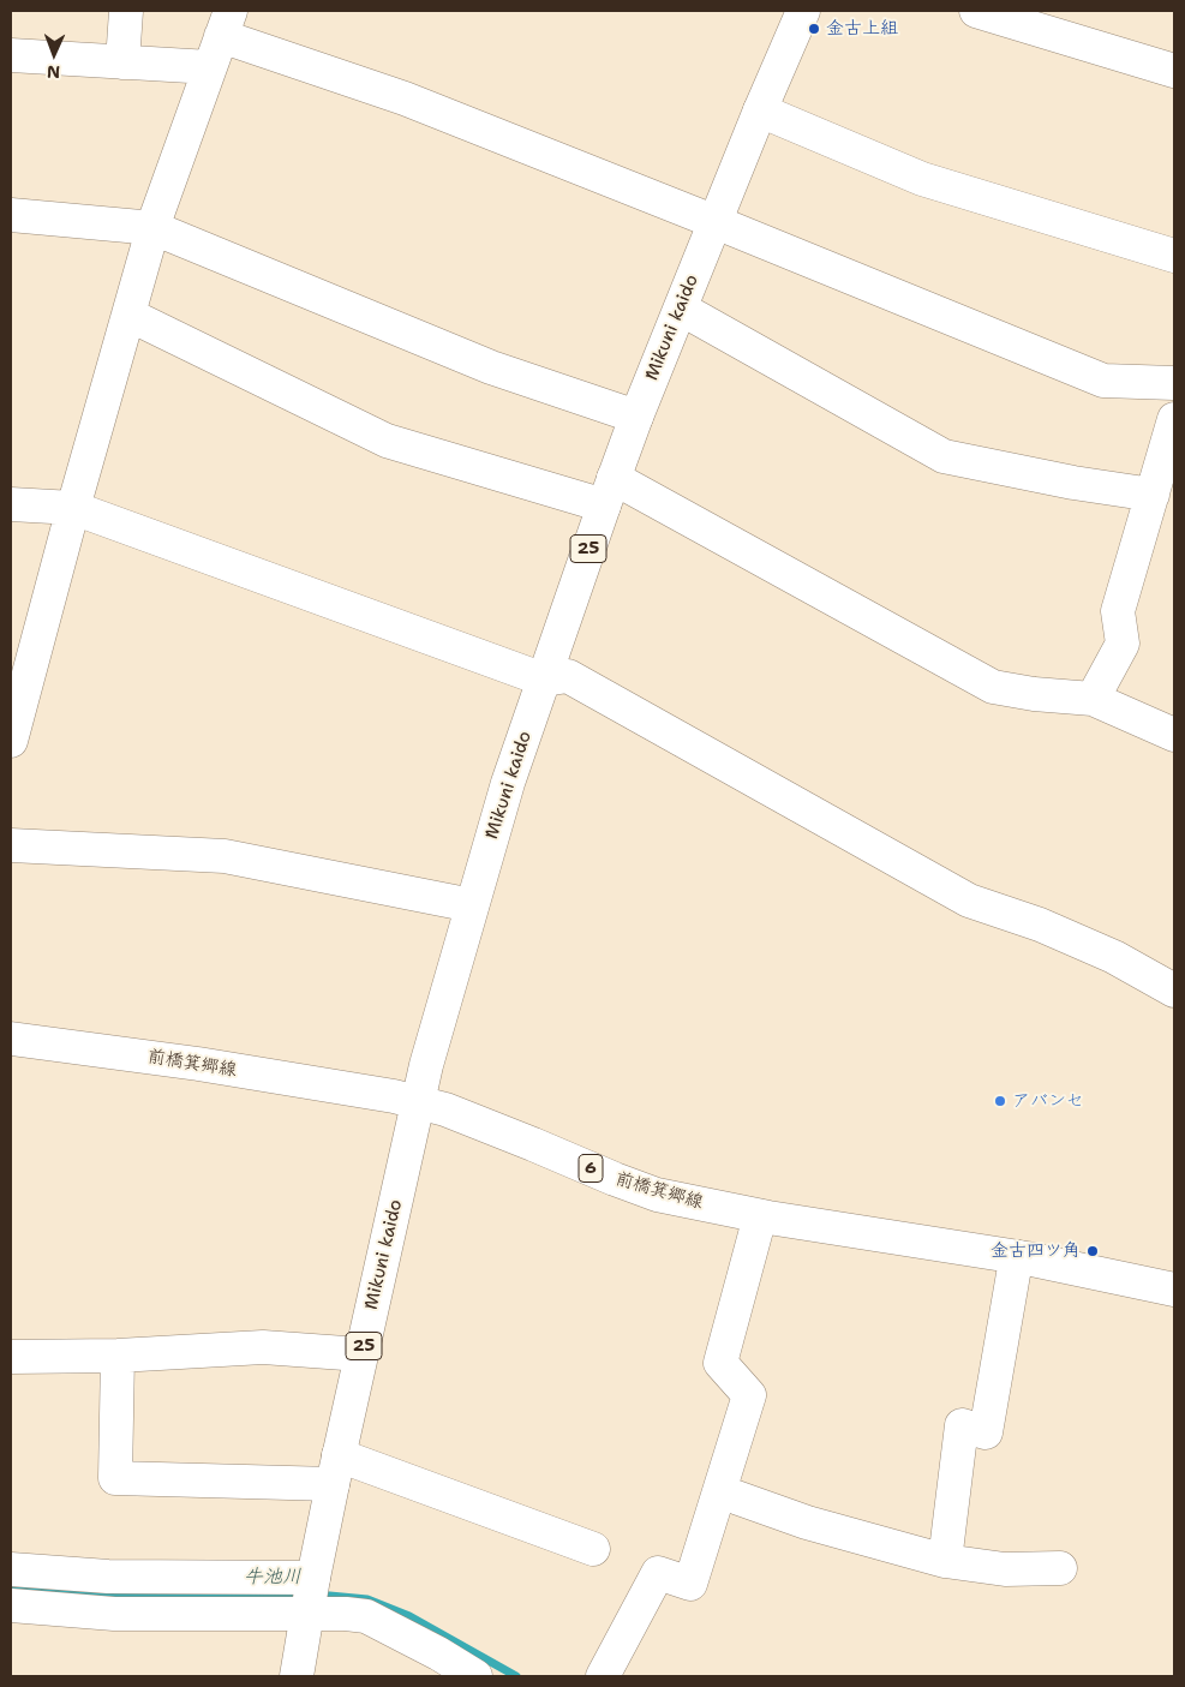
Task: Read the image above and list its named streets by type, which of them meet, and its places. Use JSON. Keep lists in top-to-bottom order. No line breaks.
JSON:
{"streets":{"street":["Mikuni kaido","25","前橋箕郷線","6"]},"crossings":[["Mikuni kaido","前橋箕郷線"]],"water":["牛池川"],"places":["金古上組","アバンセ","金古四ツ角"],"north":"bottom"}
